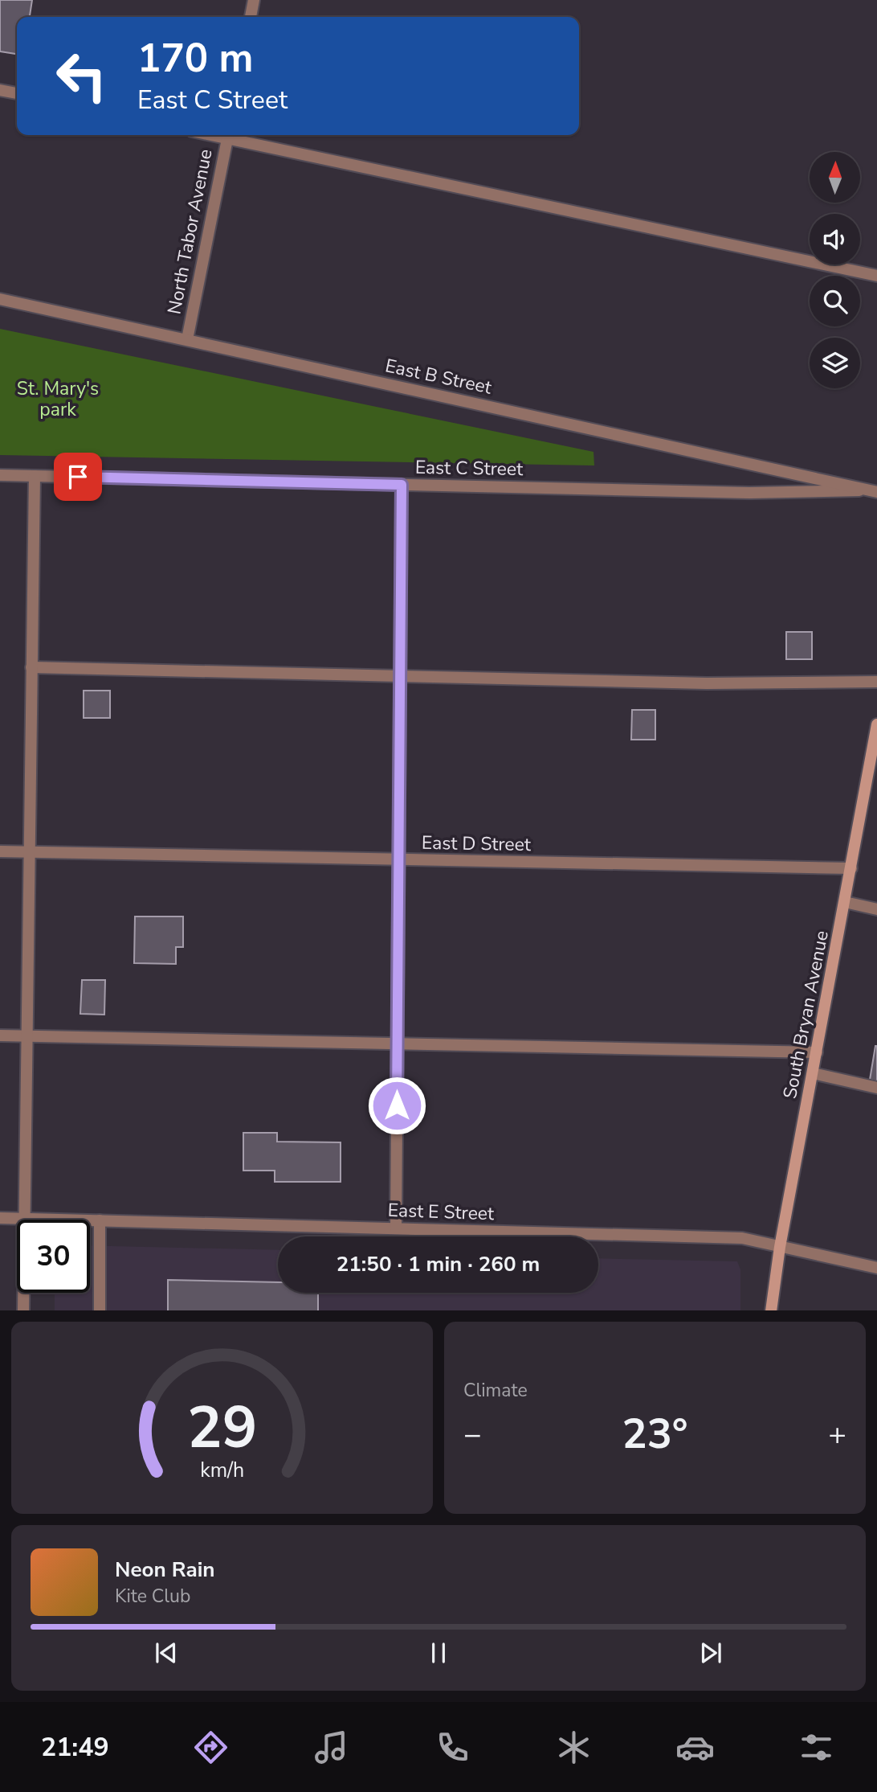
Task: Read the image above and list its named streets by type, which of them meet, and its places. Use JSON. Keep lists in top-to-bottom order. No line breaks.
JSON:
{"streets":{"main road":["South Bryan Avenue"],"street":["North Tabor Avenue","East B Street","East C Street","East D Street","East E Street"]},"crossings":[["North Tabor Avenue","East B Street"],["East B Street","East C Street"],["East D Street","South Bryan Avenue"],["South Bryan Avenue","East E Street"]],"parks":["St. Mary's park"],"north":"top","page":{"turn":["170 m","East C Street"],"limit":"30","trip":"21:50 · 1 min · 260 m","tile":"Climate","heat":["−","23°","+"],"song":["Neon Rain","Kite Club"],"tabs":"21:49","gauge":["29","km/h"]}}
